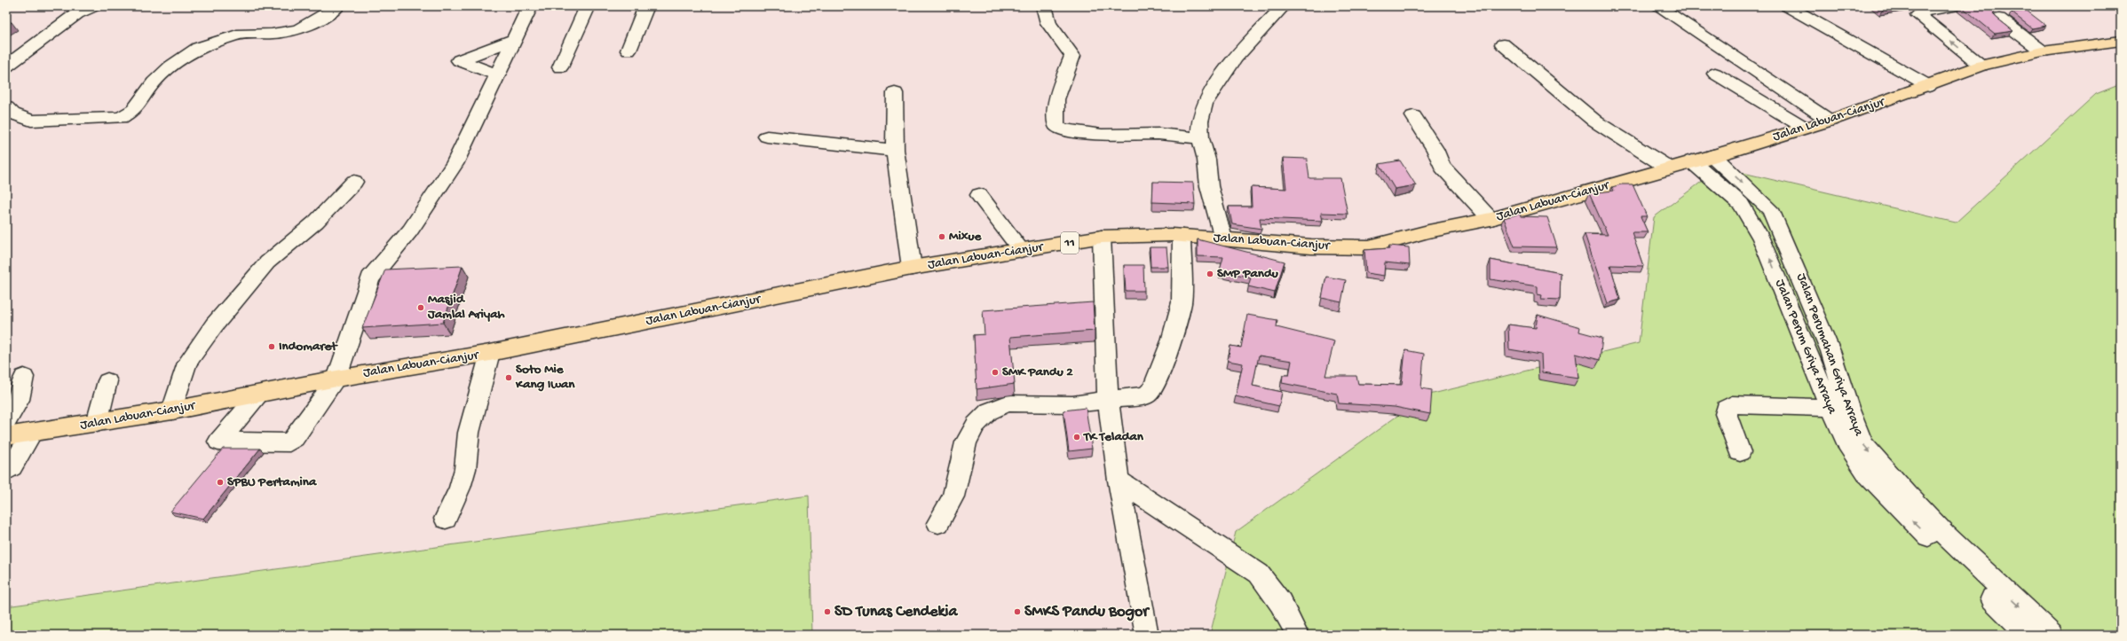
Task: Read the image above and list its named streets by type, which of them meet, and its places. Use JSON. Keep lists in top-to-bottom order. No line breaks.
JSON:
{"streets":{"highway":["Jalan Labuan-Cianjur","11"],"street":["Jalan Perum Griya Arraya","Jalan Perumahan Griya Arraya"]},"crossings":[["Jalan Labuan-Cianjur","Jalan Perum Griya Arraya"],["Jalan Labuan-Cianjur","Jalan Perumahan Griya Arraya"],["Jalan Perum Griya Arraya","Jalan Perumahan Griya Arraya"]],"one_way":["Jalan Perum Griya Arraya","Jalan Perumahan Griya Arraya"],"places":["Mixue","SMP Pandu","Masjid Jamlal Ariyah","Indomaret","SMK Pandu 2","Soto Mie Kang Iwan","TK Teladan","SPBU Pertamina","SD Tunas Cendekia","SMKS Pandu Bogor"]}
